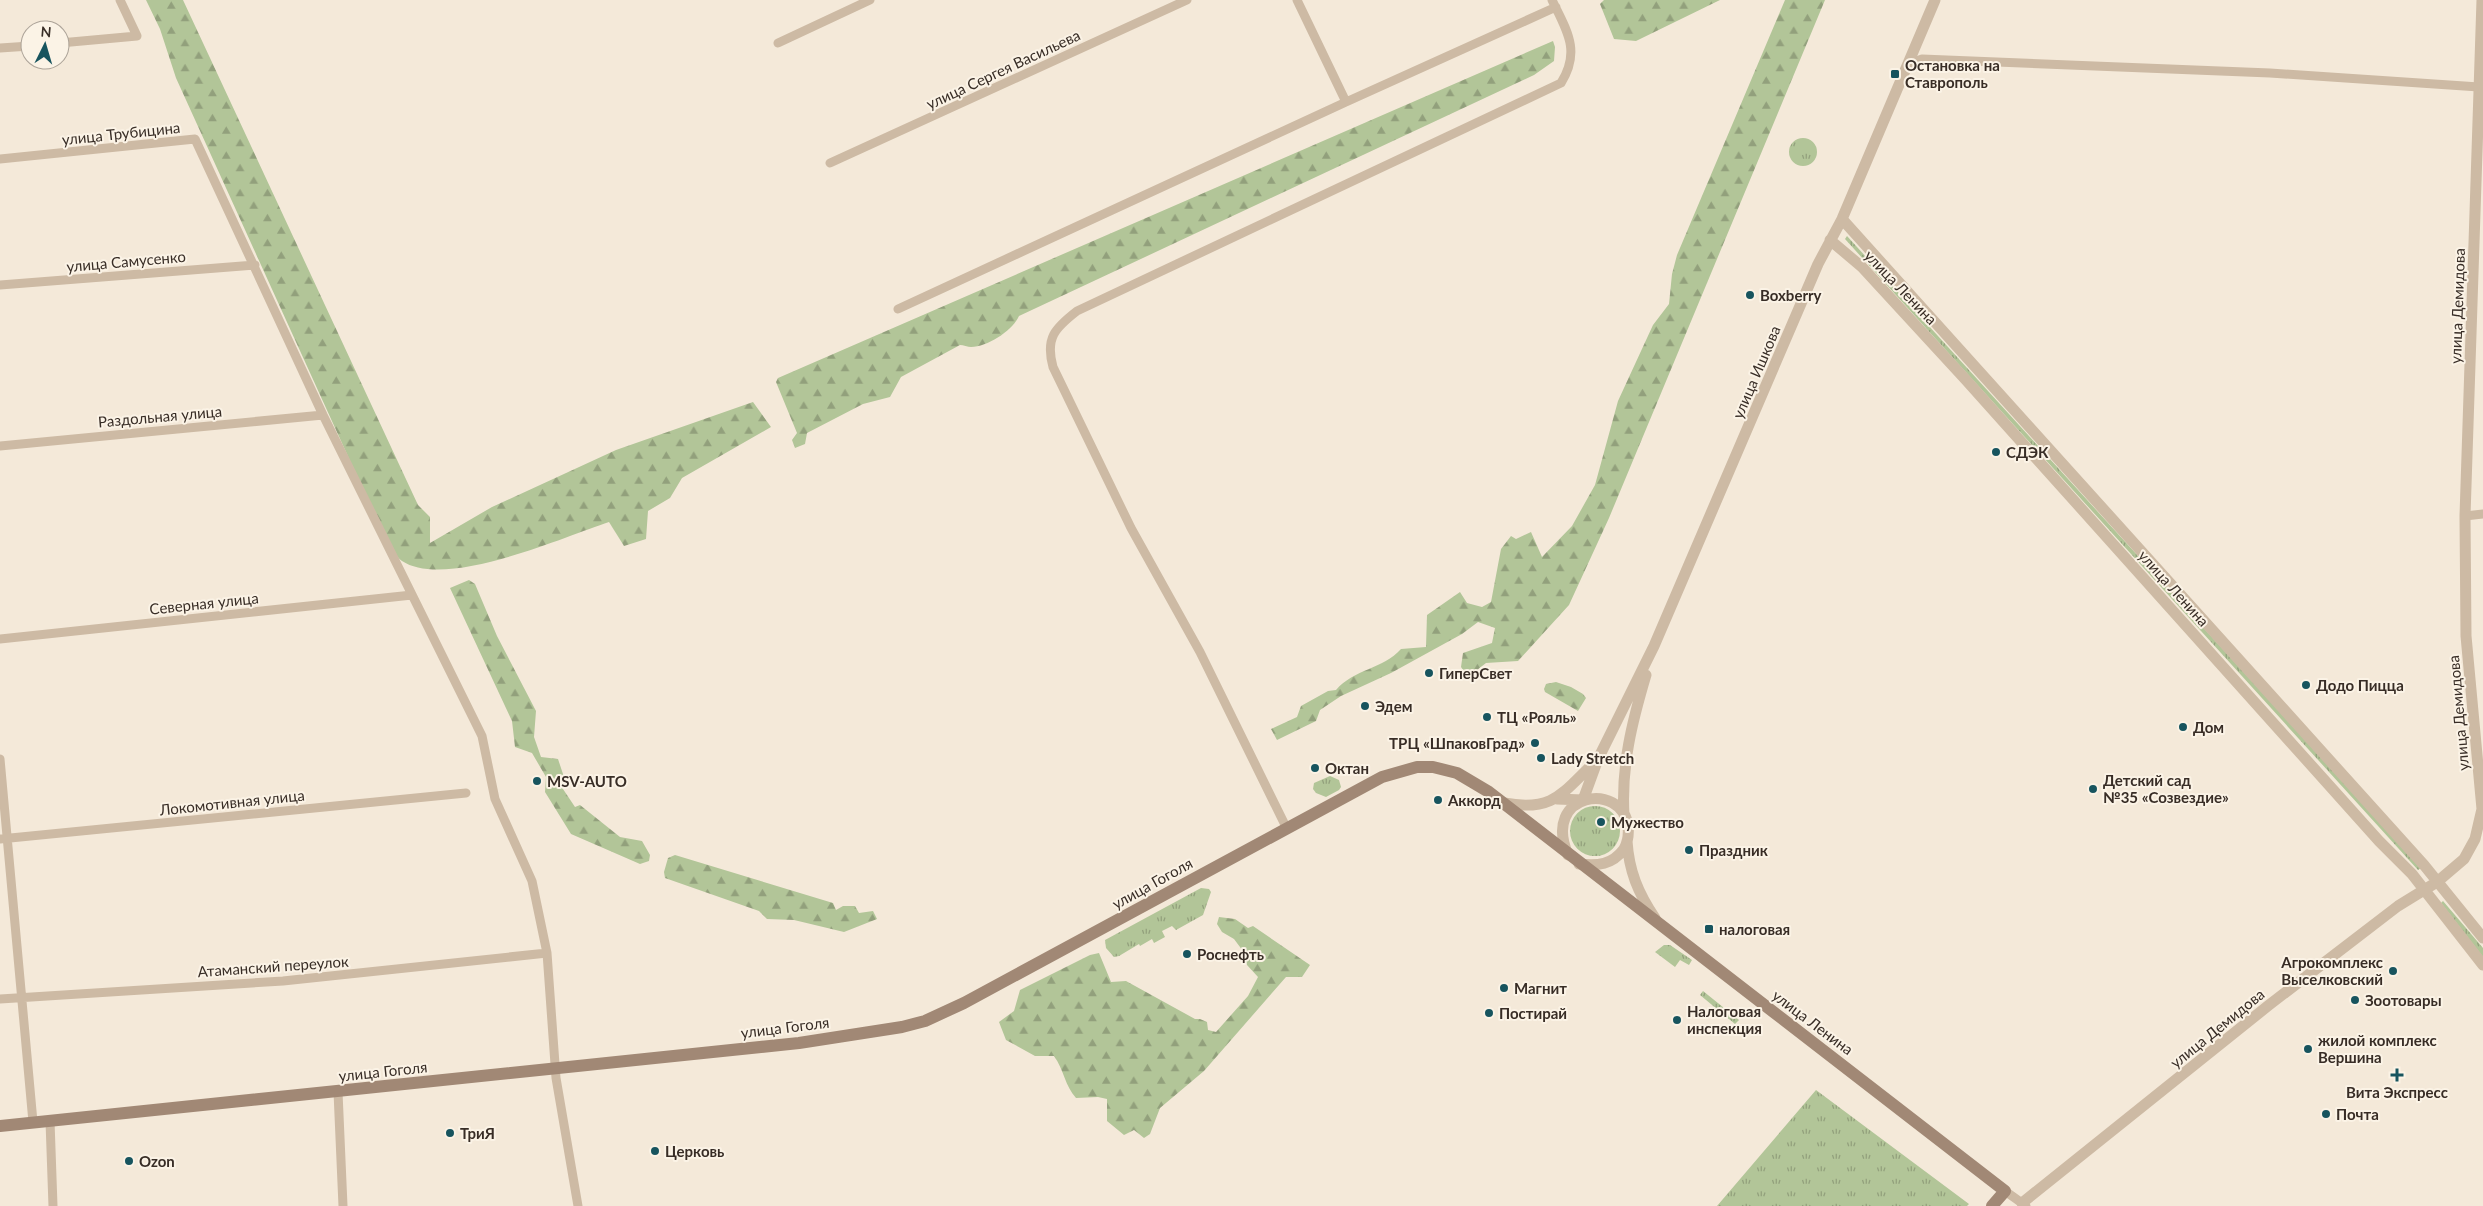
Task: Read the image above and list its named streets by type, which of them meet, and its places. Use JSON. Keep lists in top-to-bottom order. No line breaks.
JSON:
{"streets":{"main road":["улица Ленина","улица Гоголя"],"street":["улица Сергея Васильева","улица Трубицина","улица Самусенко","улица Демидова","улица Ишкова","Раздольная улица","Северная улица","Локомотивная улица","Атаманский переулок"]},"crossings":[["улица Трубицина","улица Самусенко"],["улица Ленина","улица Демидова"],["улица Ленина","улица Ишкова"],["улица Ленина","улица Гоголя"],["улица Ишкова","улица Гоголя"]],"places":{"transit":["Остановка на Ставрополь","налоговая"],"other":["Boxberry","СДЭК","ГиперСвет","Додо Пицца","Эдем","ТЦ «Рояль»","Дом","ТРЦ «ШпаковГрад»","Lady Stretch","Октан","MSV-AUTO","Детский сад №35 «Созвездие»","Аккорд","Мужество","Праздник","Роснефть","Агрокомплекс Выселковский","Магнит","Зоотовары","Постирай","Налоговая инспекция","жилой комплекс Вершина","Почта","ТриЯ","Церковь","Ozon"],"health":["Вита Экспресс"]},"north":"top"}
